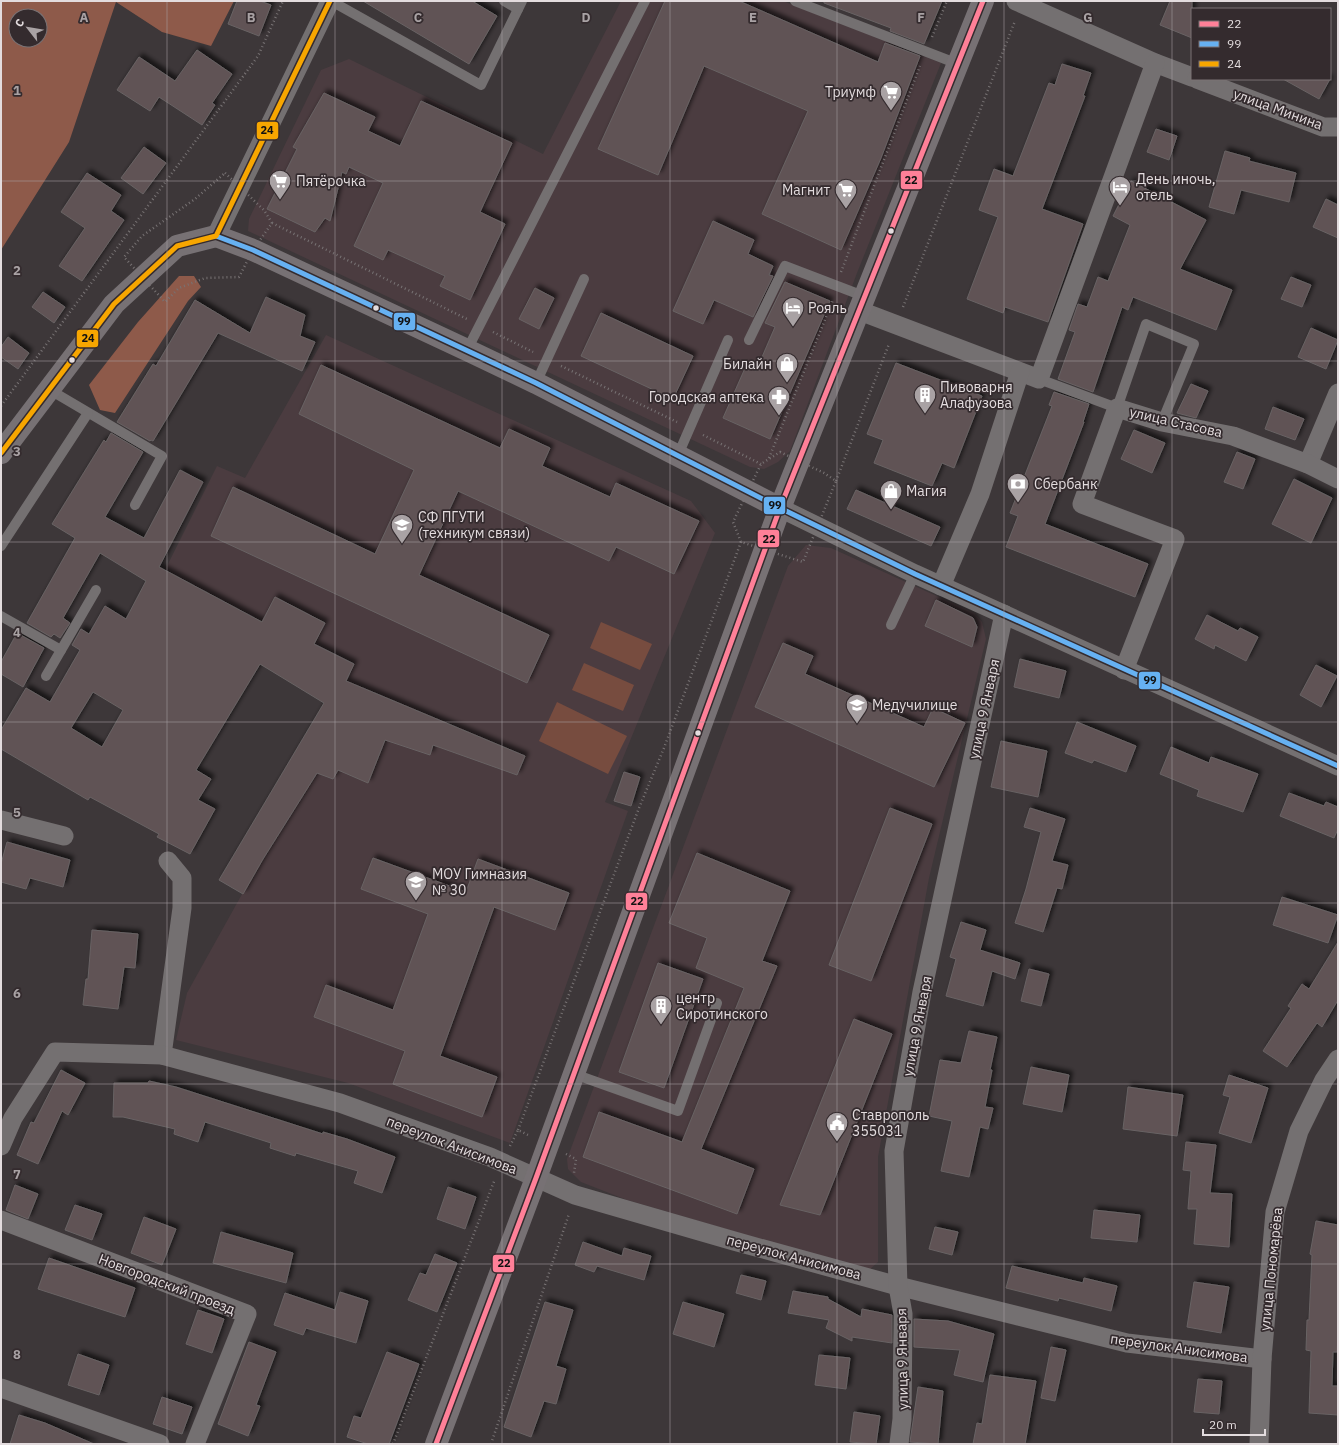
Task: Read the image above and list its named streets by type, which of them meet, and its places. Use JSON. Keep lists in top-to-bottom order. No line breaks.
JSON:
{"streets":{"street":["улица Минина","улица Стасова","улица 9 Января","переулок Анисимова","улица Пономарёва","Новгородский проезд"]},"crossings":[["улица 9 Января","переулок Анисимова"],["переулок Анисимова","улица Пономарёва"]],"places":{"supermarket":["Триумф","Пятёрочка","Магнит"],"hotel":["День иночь, отель","Рояль"],"shop":["Билайн","Магия"],"building":["Пивоварня Алафузова","центр Сиротинского"],"pharmacy":["Городская аптека"],"bank":["Сбербанк"],"school or university":["СФ ПГУТИ (техникум связи)","Медучилище","МОУ Гимназия № 30"],"public building":["Ставрополь 355031"]},"lines":["transit line 22","transit line 24","transit line 99"],"legend":["22","99","24"],"scale_bar":"20 m","north":"top left","grid":{"columns":["A","B","C","D","E","F","G"],"rows":["1","2","3","4","5","6","7","8"]}}
